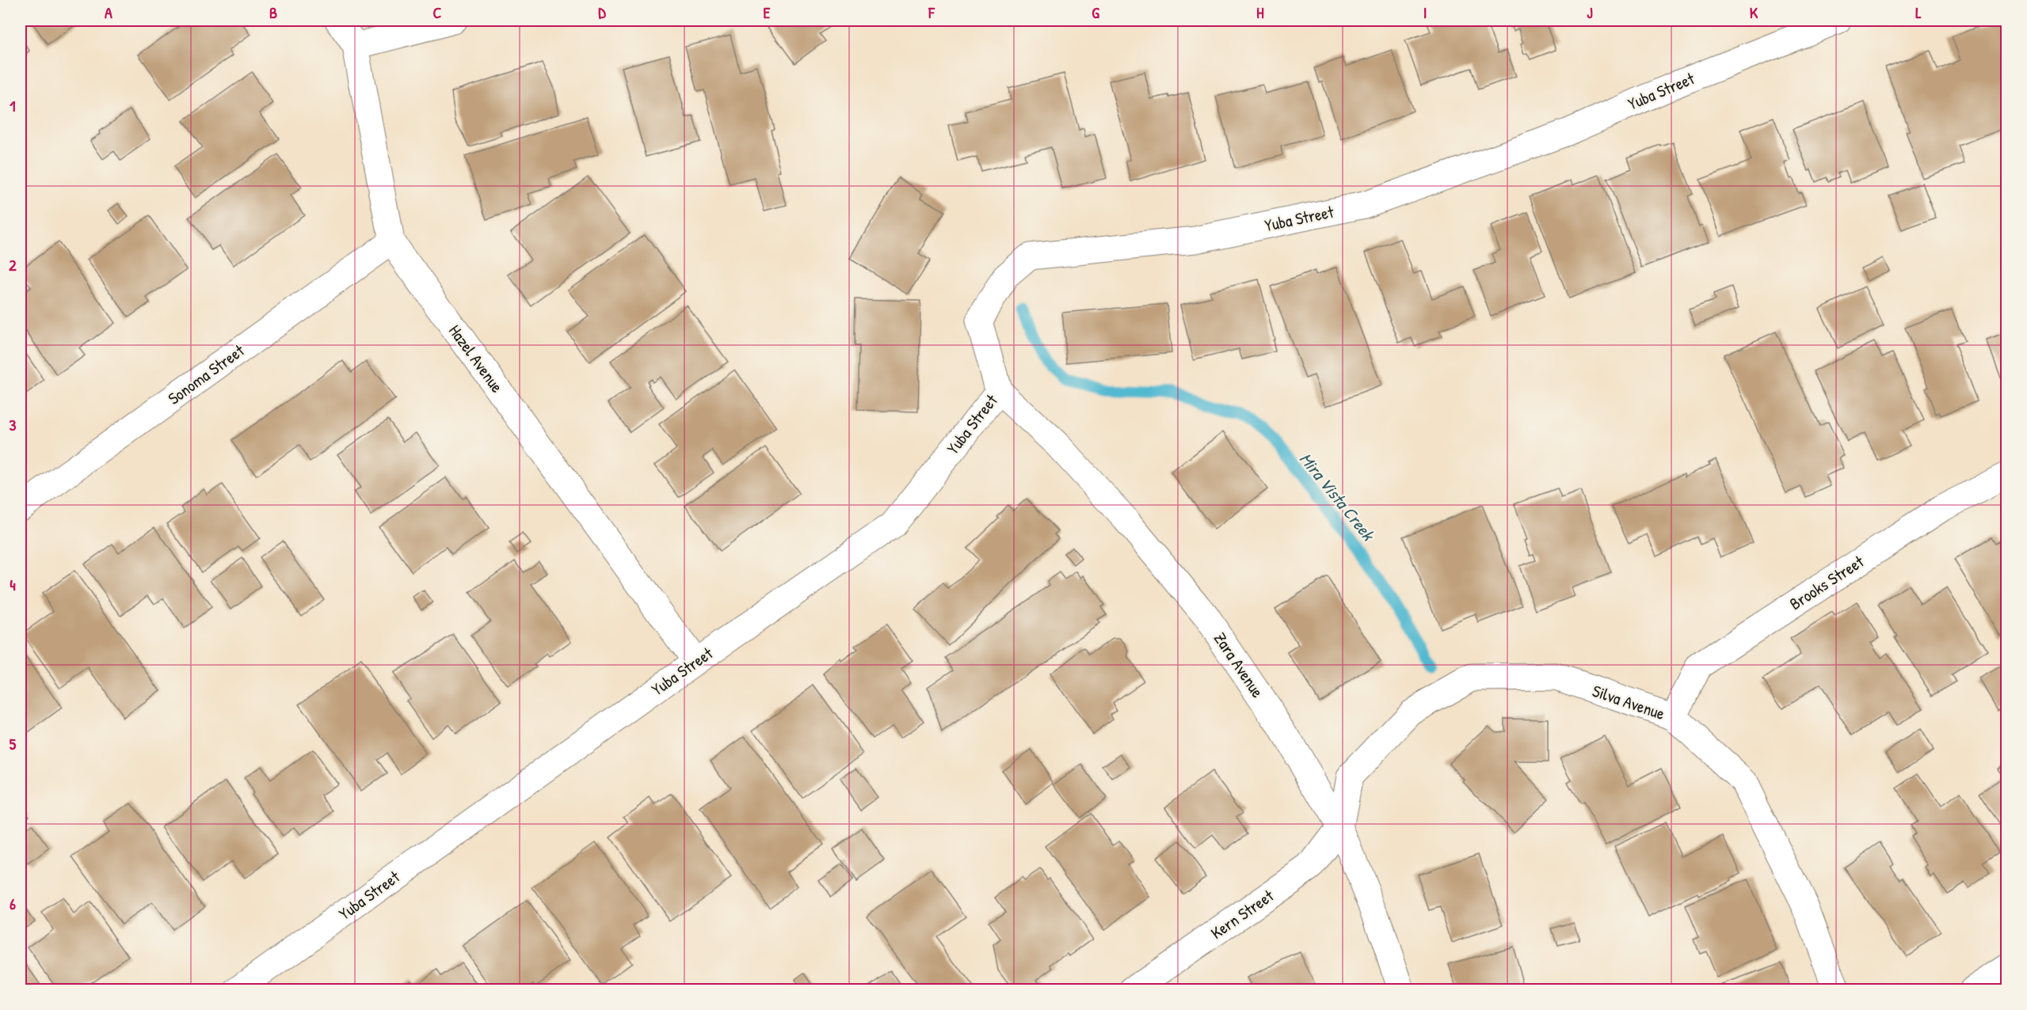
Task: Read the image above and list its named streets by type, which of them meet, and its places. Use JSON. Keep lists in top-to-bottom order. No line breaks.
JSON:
{"streets":{"street":["Yuba Street","Hazel Avenue","Sonoma Street","Brooks Street","Zara Avenue","Silva Avenue","Kern Street"]},"crossings":[["Yuba Street","Hazel Avenue"],["Yuba Street","Zara Avenue"],["Hazel Avenue","Sonoma Street"],["Brooks Street","Silva Avenue"],["Zara Avenue","Silva Avenue"],["Zara Avenue","Kern Street"],["Silva Avenue","Kern Street"]],"water":["Mira Vista Creek"],"grid":{"columns":["A","B","C","D","E","F","G","H","I","J","K","L"],"rows":["1","2","3","4","5","6"]}}
